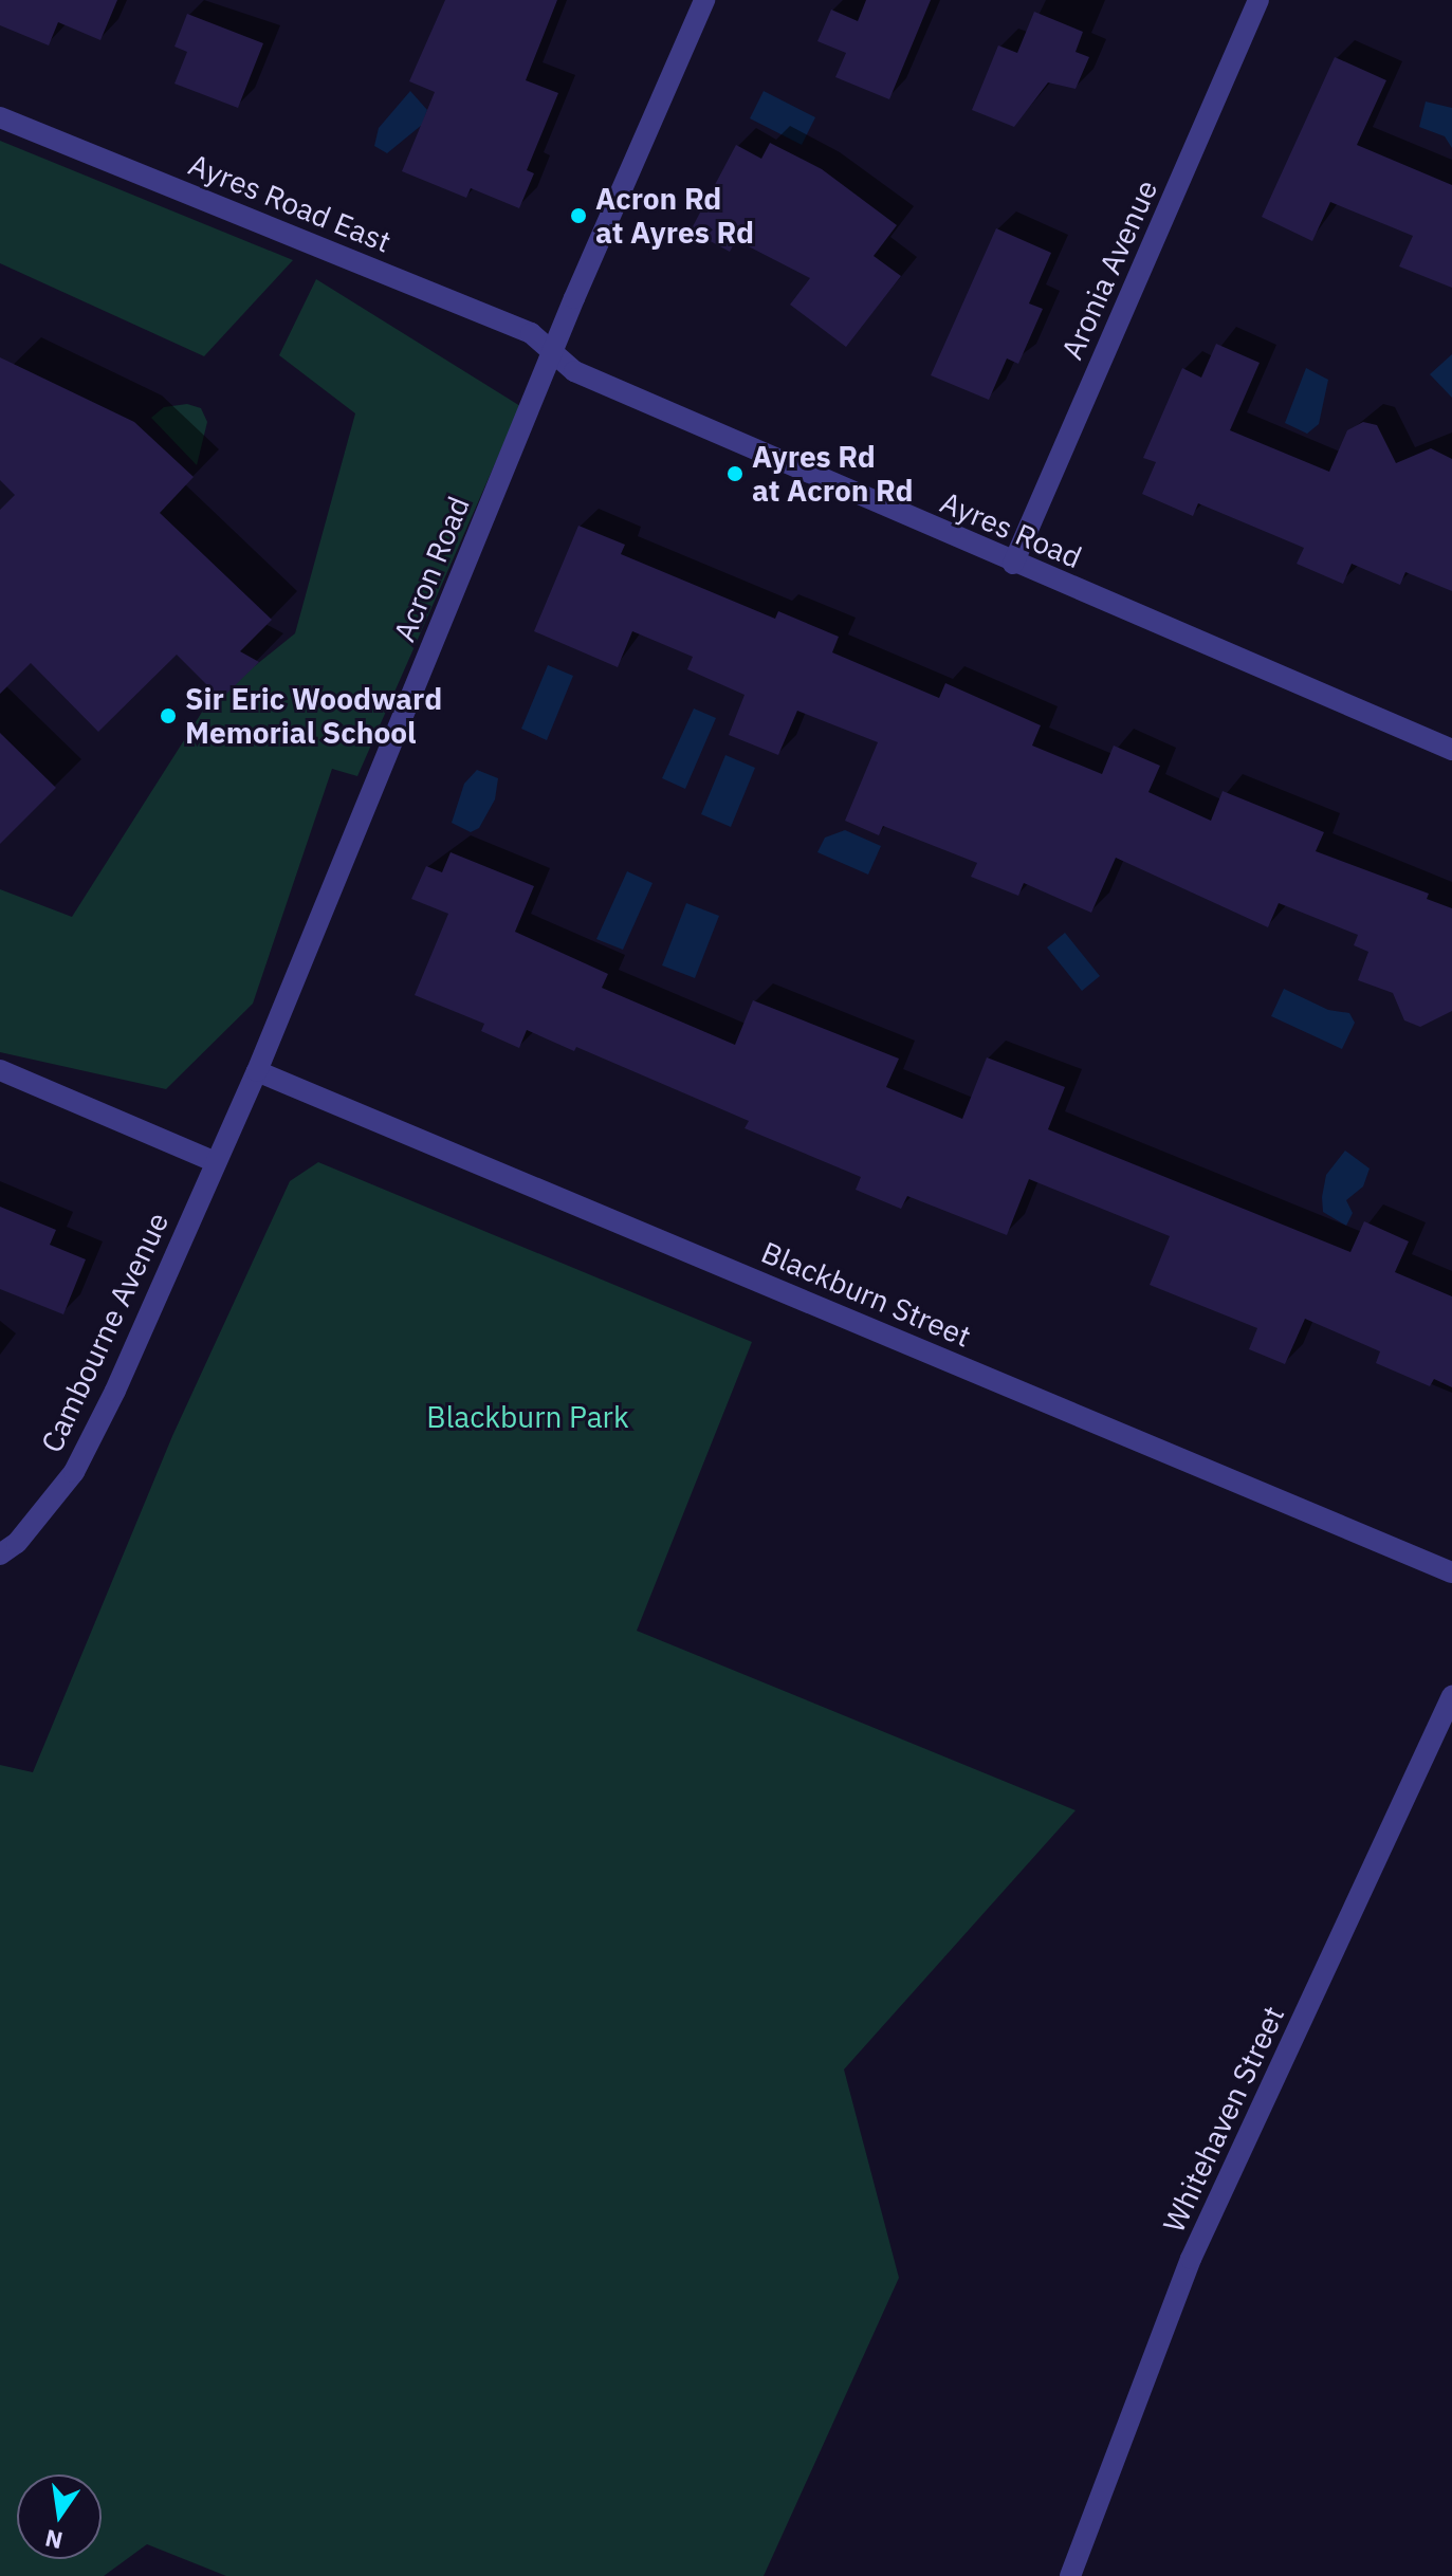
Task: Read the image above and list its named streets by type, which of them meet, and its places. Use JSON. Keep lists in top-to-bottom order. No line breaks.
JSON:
{"streets":{"street":["Ayres Road East","Aronia Avenue","Ayres Road","Acron Road","Blackburn Street","Cambourne Avenue","Whitehaven Street"]},"crossings":[["Ayres Road East","Ayres Road"],["Ayres Road East","Acron Road"],["Aronia Avenue","Ayres Road"],["Ayres Road","Acron Road"],["Acron Road","Blackburn Street"],["Acron Road","Cambourne Avenue"]],"parks":["Blackburn Park"],"places":["Acron Rd at Ayres Rd","Ayres Rd at Acron Rd","Sir Eric Woodward Memorial School"],"north":"bottom"}
